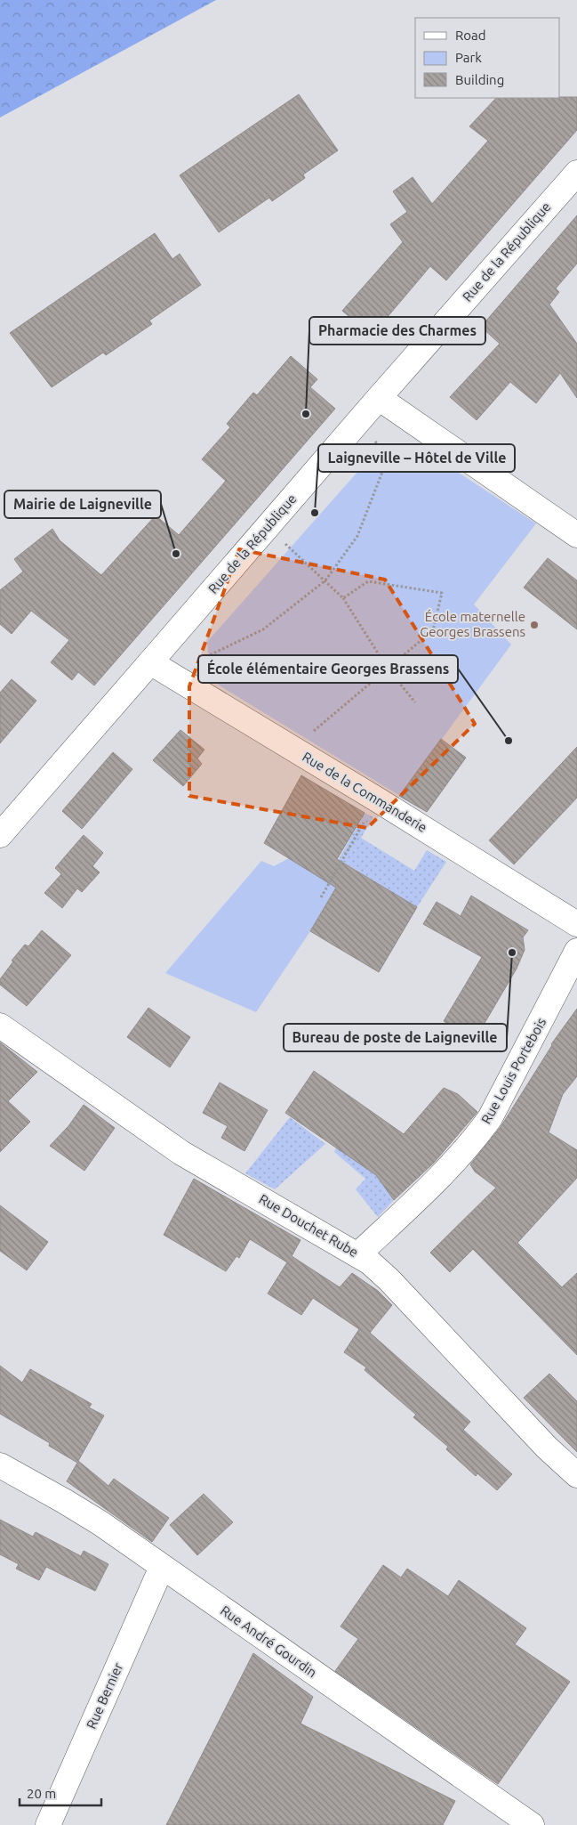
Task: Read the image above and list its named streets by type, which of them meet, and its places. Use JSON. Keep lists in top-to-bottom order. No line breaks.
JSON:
{"streets":{"street":["Rue de la République","Rue de la Commanderie","Rue Louis Portebois","Rue Douchet Rube","Rue André Gourdin","Rue Bernier"]},"crossings":[["Rue de la République","Rue de la Commanderie"],["Rue Louis Portebois","Rue Douchet Rube"],["Rue André Gourdin","Rue Bernier"]],"places":["Pharmacie des Charmes","Laigneville – Hôtel de Ville","Mairie de Laigneville","École maternelle Georges Brassens","École élémentaire Georges Brassens","Bureau de poste de Laigneville"],"legend":["Road","Park","Building"],"scale_bar":"20 m"}
